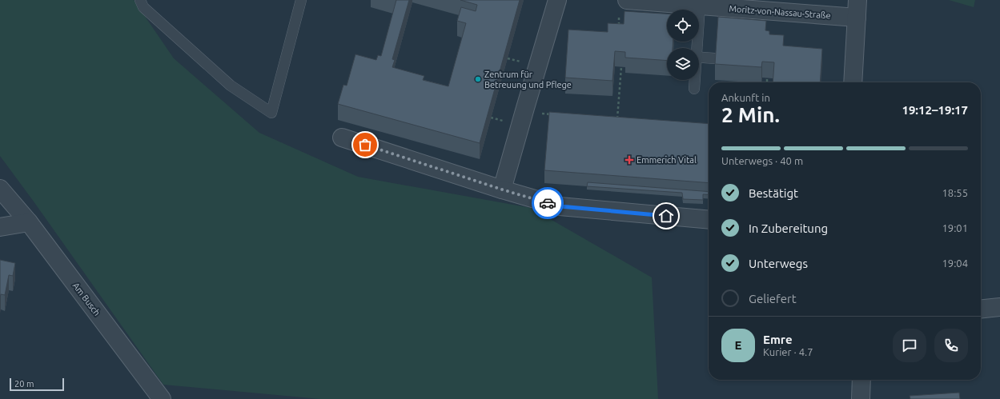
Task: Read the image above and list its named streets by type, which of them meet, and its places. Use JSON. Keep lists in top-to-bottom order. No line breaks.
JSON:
{"streets":{"street":["Moritz-von-Nassau-Straße","Am Busch"]},"places":{"other":["Zentrum für Betreuung und Pflege"],"health":["Emmerich Vital"]},"scale_bar":"20 m","page":{"heading":["2 Min.","Ankunft in","19:12–19:17"],"panel":["Emre","Kurier · 4.7"],"bar":"Unterwegs · 40 m","list":[["Bestätigt","18:55"],["In Zubereitung","19:01"],["Unterwegs","19:04"],"Geliefert"],"round":"E","scale":"20 m"}}
